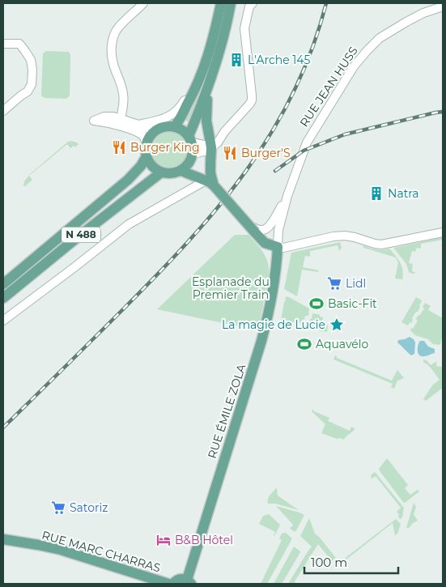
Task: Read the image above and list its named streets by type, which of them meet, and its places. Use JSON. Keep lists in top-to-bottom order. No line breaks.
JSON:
{"streets":{"main road":["N 488","RUE ÉMILE ZOLA","RUE MARC CHARRAS"],"street":["RUE JEAN HUSS"]},"crossings":[["RUE JEAN HUSS","RUE ÉMILE ZOLA"]],"parks":["Esplanade du Premier Train"],"places":{"building":["L'Arche 145","Natra"],"restaurant":["Burger King","Burger'S"],"supermarket":["Lidl","Satoriz"],"sports":["Basic-Fit","Aquavélo"],"place":["La magie de Lucie"],"hotel":["B&B Hôtel"]},"scale_bar":"100 m"}
